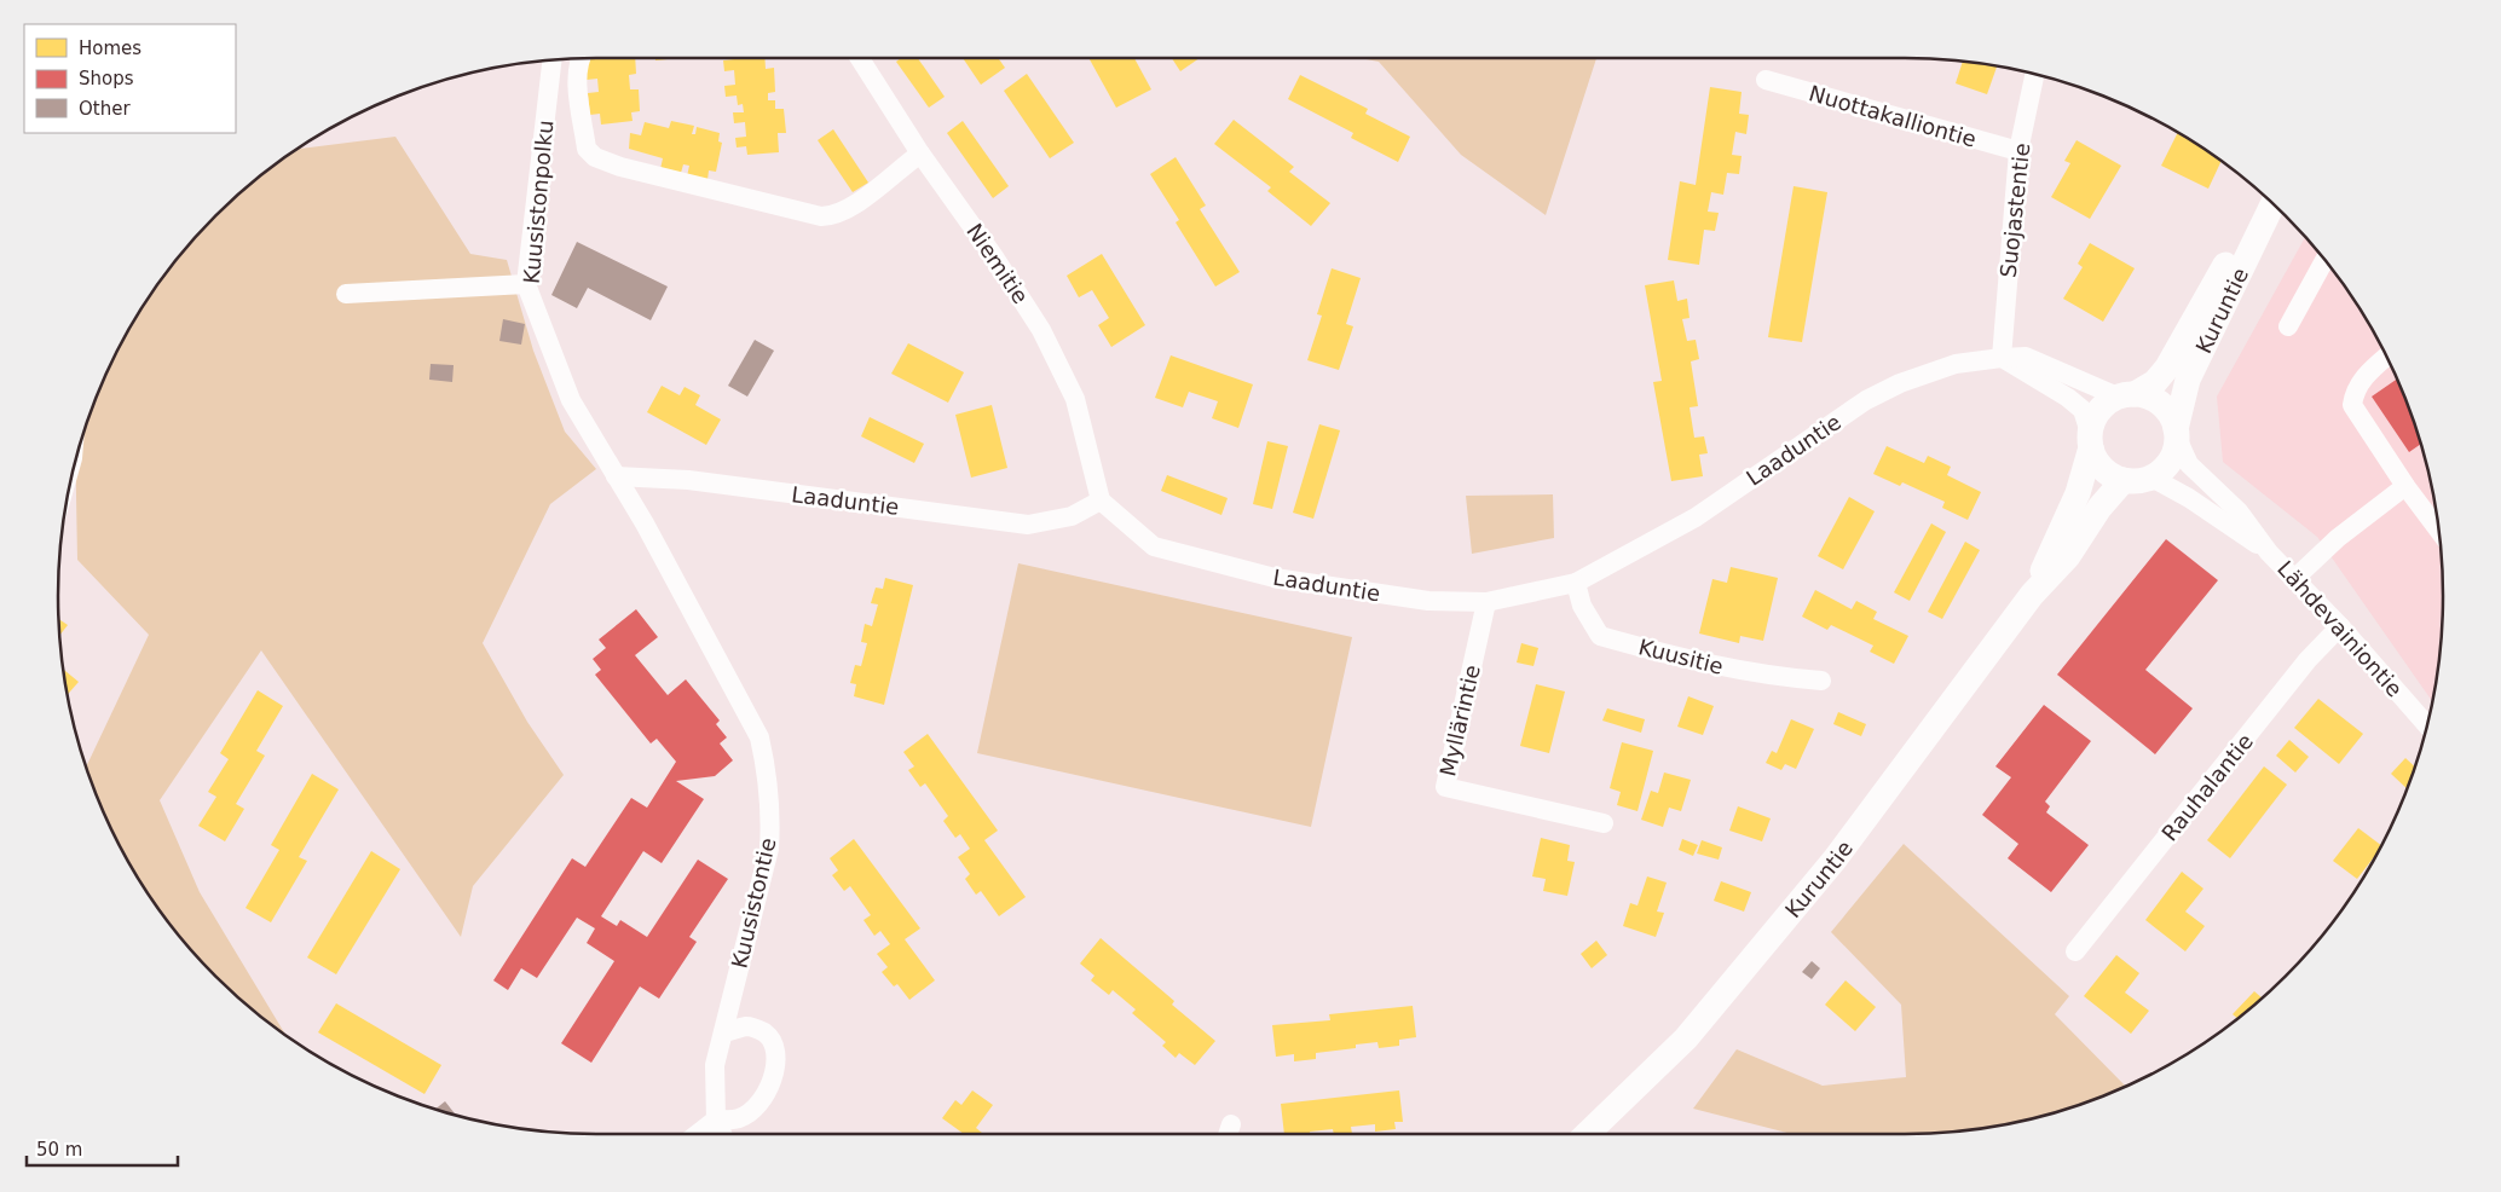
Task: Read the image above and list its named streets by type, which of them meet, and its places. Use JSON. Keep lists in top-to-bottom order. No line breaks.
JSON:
{"streets":{"main road":["Kuruntie"],"street":["Nuottakalliontie","Kuusistonpolku","Suojastentie","Niemitie","Laaduntie","Lähdevainiontie","Kuusitie","Myllärintie","Rauhalantie","Kuusistontie"]},"crossings":[["Nuottakalliontie","Suojastentie"],["Kuusistonpolku","Laaduntie"],["Kuusistonpolku","Kuusistontie"],["Suojastentie","Laaduntie"],["Niemitie","Laaduntie"],["Kuruntie","Laaduntie"],["Kuruntie","Lähdevainiontie"],["Laaduntie","Lähdevainiontie"],["Laaduntie","Kuusitie"],["Laaduntie","Myllärintie"],["Laaduntie","Kuusistontie"],["Lähdevainiontie","Rauhalantie"]],"legend":["Homes","Shops","Other"],"scale_bar":"50 m"}
